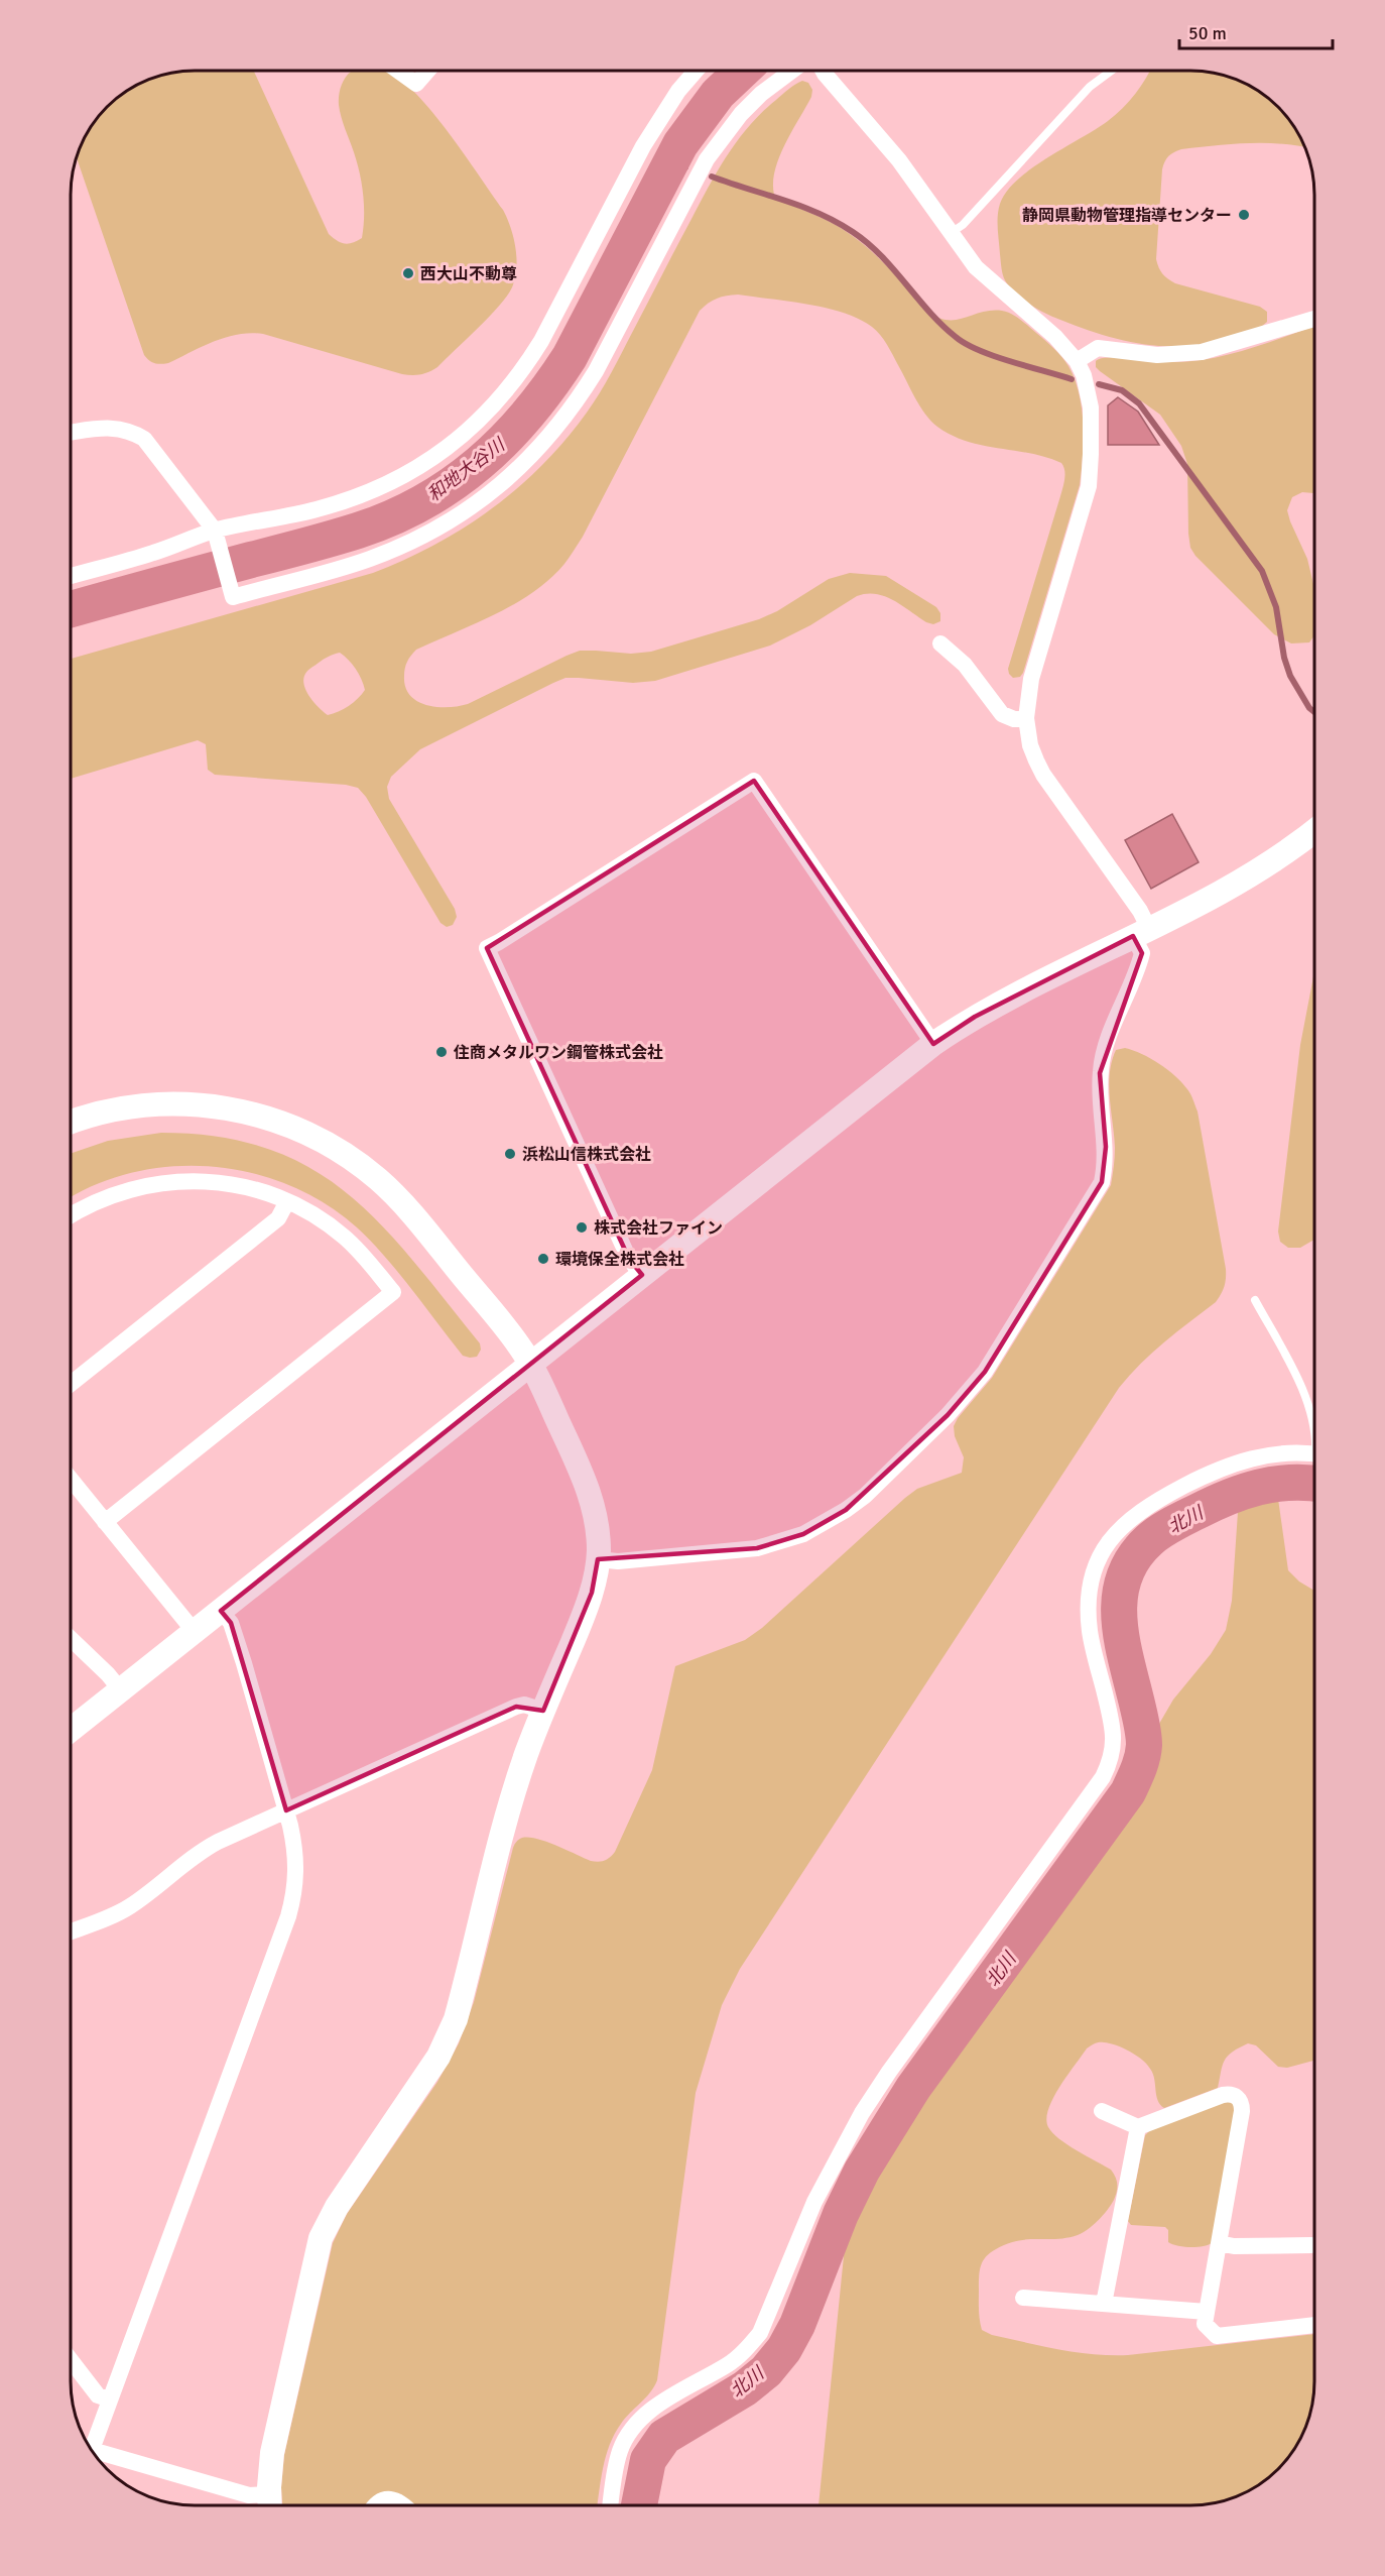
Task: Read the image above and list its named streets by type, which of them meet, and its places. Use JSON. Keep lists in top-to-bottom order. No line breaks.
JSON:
{"water":["和地大谷川","北川"],"places":["静岡県動物管理指導センター","西大山不動尊","住商メタルワン鋼管株式会社","浜松山信株式会社","株式会社ファイン","環境保全株式会社"],"scale_bar":"50 m"}
